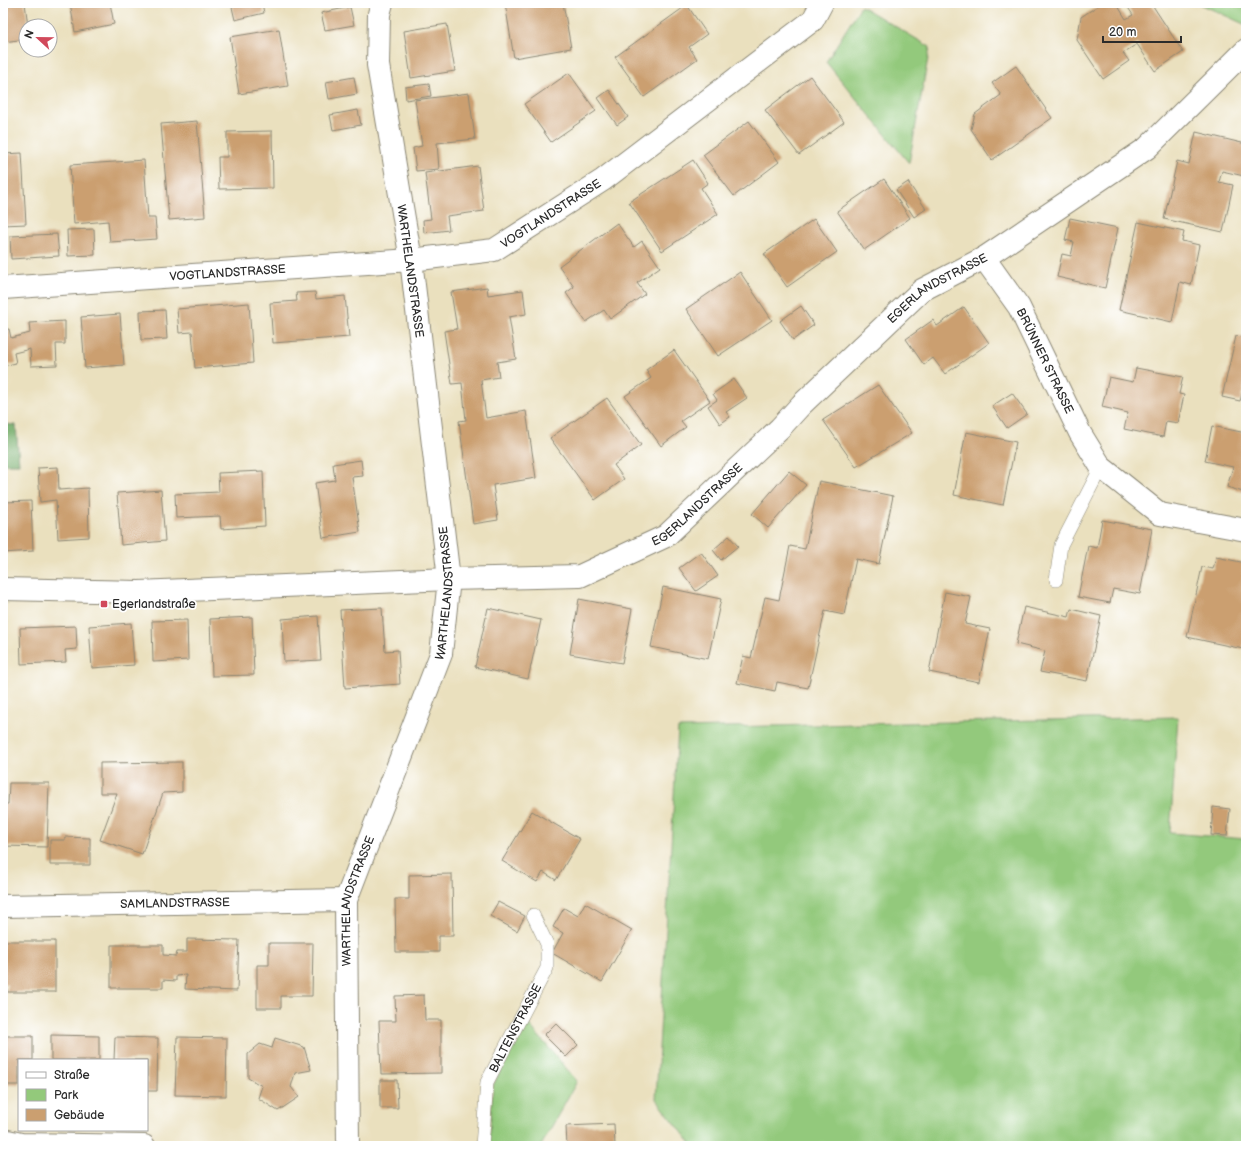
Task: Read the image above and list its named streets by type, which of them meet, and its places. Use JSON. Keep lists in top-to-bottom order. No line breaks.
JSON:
{"streets":{"street":["VOGTLANDSTRASSE","WARTHELANDSTRASSE","EGERLANDSTRASSE","BRÜNNER STRASSE","SAMLANDSTRASSE"],"lane":["BALTENSTRASSE"]},"crossings":[["VOGTLANDSTRASSE","WARTHELANDSTRASSE"],["WARTHELANDSTRASSE","EGERLANDSTRASSE"],["WARTHELANDSTRASSE","SAMLANDSTRASSE"],["EGERLANDSTRASSE","BRÜNNER STRASSE"]],"places":{"transit":["Egerlandstraße"]},"legend":["Straße","Park","Gebäude"],"scale_bar":"20 m","north":"left"}
